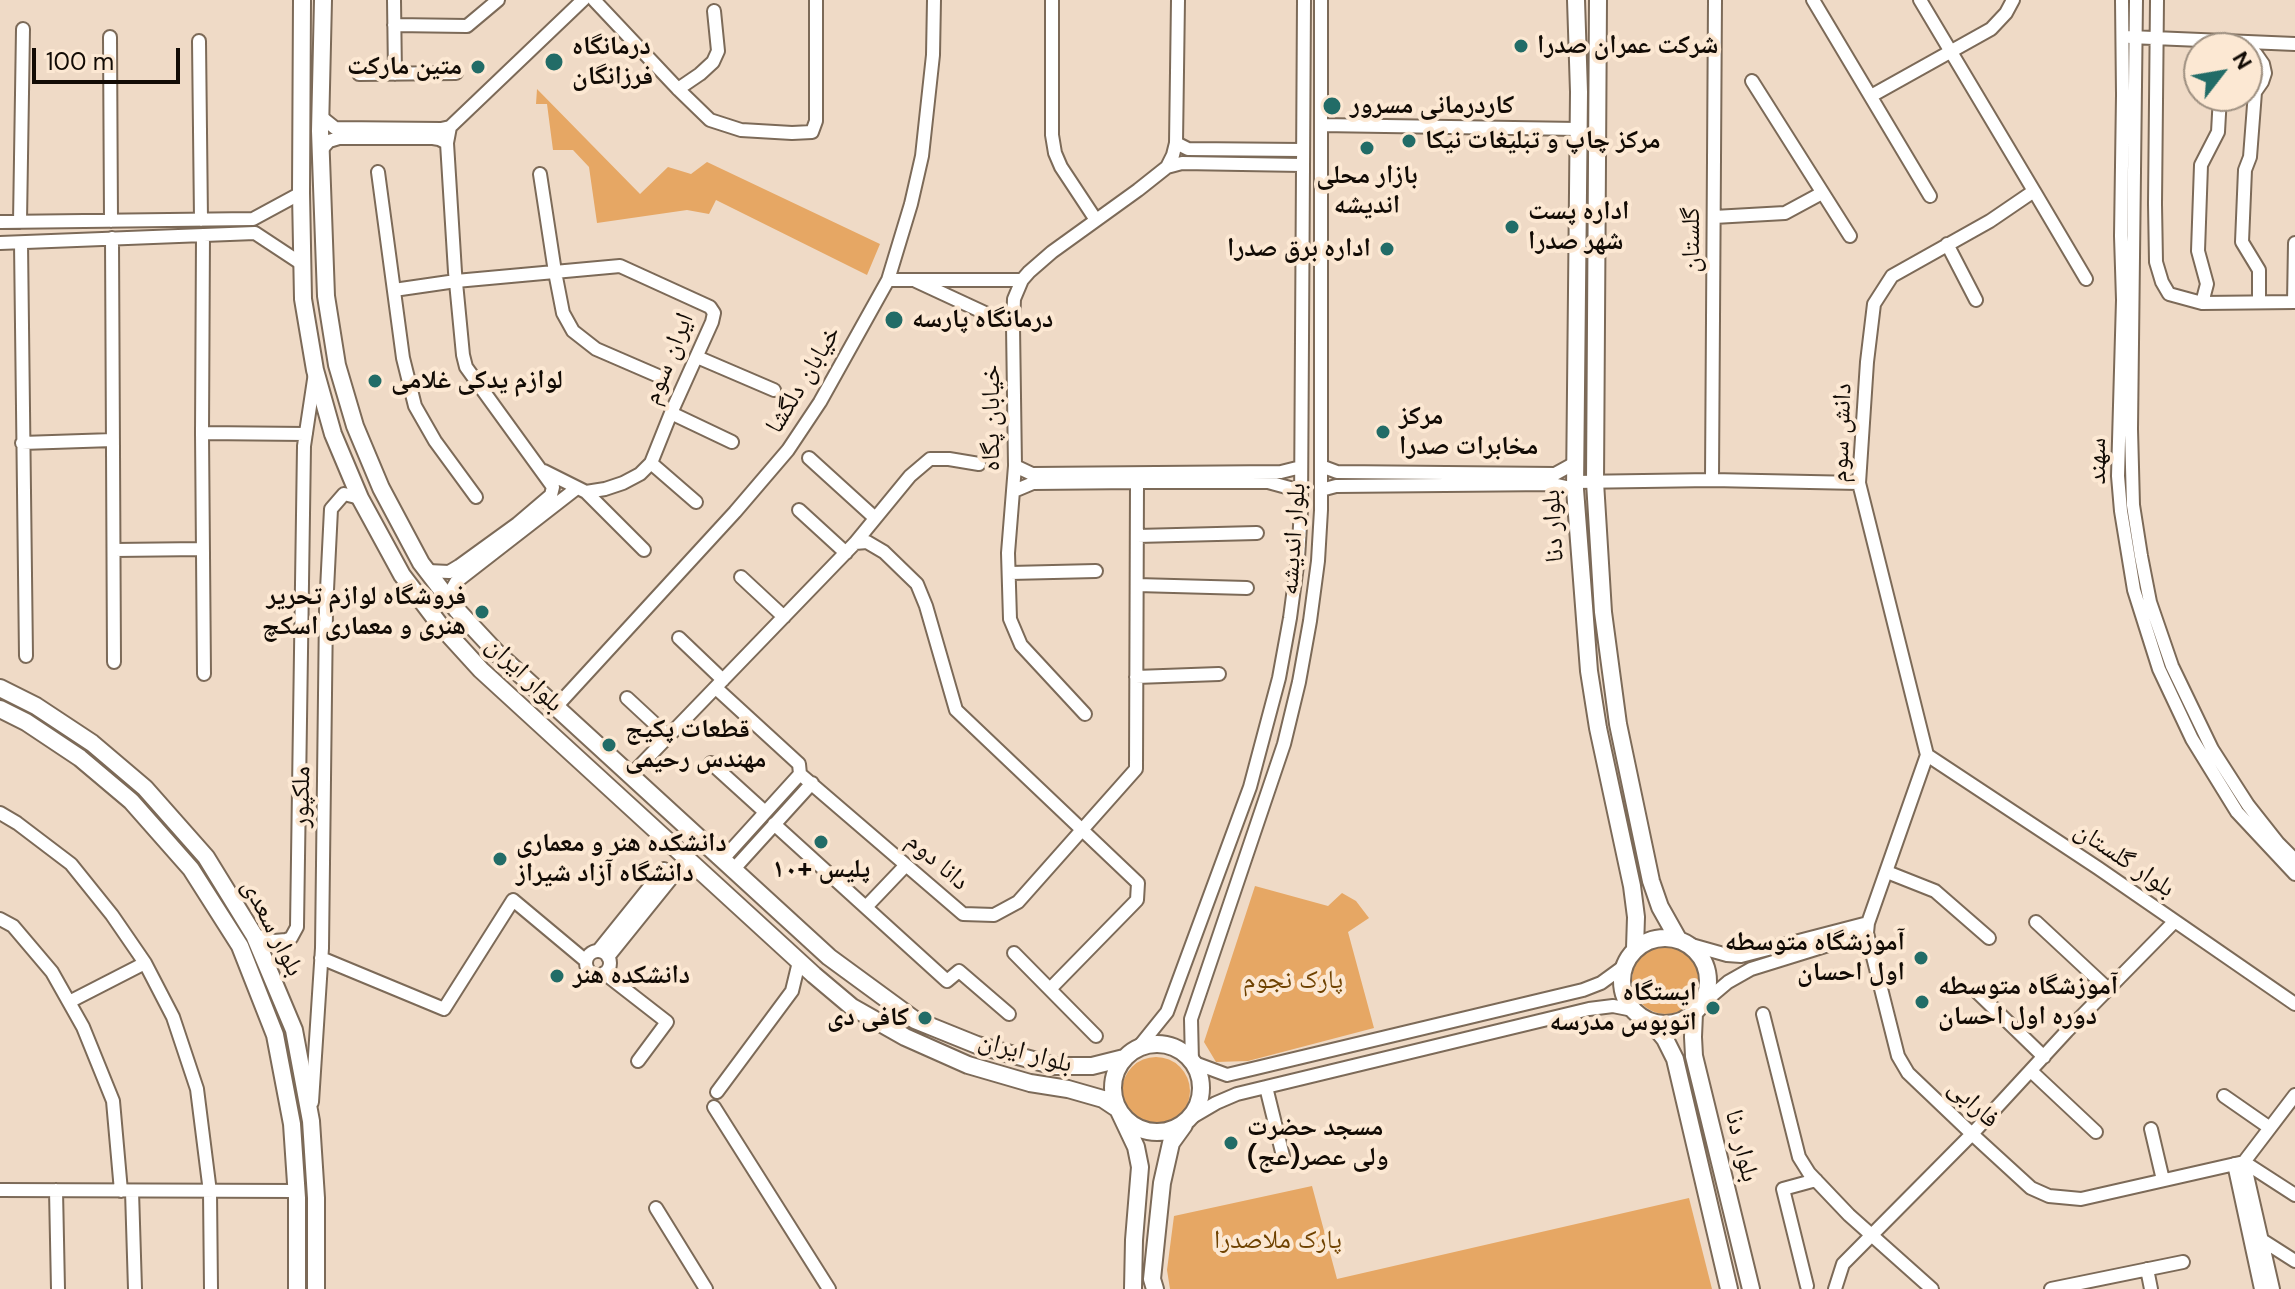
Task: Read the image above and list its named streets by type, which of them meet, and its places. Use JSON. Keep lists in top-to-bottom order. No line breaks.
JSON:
{"streets":{"main road":["بلوار دنا","بلوار ایران","بلوار سعدی"],"street":["گلستان","ایران سوم","خیابان دلگشا","خیابان پگاه","دانش سوم","سهند","بلوار اندیشه","ملکپور","بلوار گلستان","دانا دوم","فارابی"]},"crossings":[["خیابان دلگشا","بلوار ایران"],["دانش سوم","بلوار گلستان"],["بلوار اندیشه","بلوار ایران"],["بلوار ایران","ملکپور"],["ملکپور","بلوار سعدی"]],"parks":["پارک نجوم","پارک ملاصدرا"],"places":["شرکت عمران صدرا","درمانگاه فرزانگان","متین مارکت","کاردرمانی مسرور","مرکز چاپ و تبلیغات نیکا","بازار محلی اندیشه","اداره پست شهر صدرا","اداره برق صدرا","درمانگاه پارسه","لوازم یدکی غلامی","مرکز مخابرات صدرا","فروشگاه لوازم تحریر هنری و معماری اسکچ","قطعات پکیج مهندس رحیمی","پلیس +۱۰","دانشکده هنر و معماری دانشگاه آزاد شیراز","آموزشگاه متوسطه اول احسان","دانشکده هنر","آموزشگاه متوسطه دوره اول احسان","ایستگاه اتوبوس مدرسه","کافی دی","مسجد حضرت ولی عصر(عج)"],"scale_bar":"100 m","north":"top right"}
